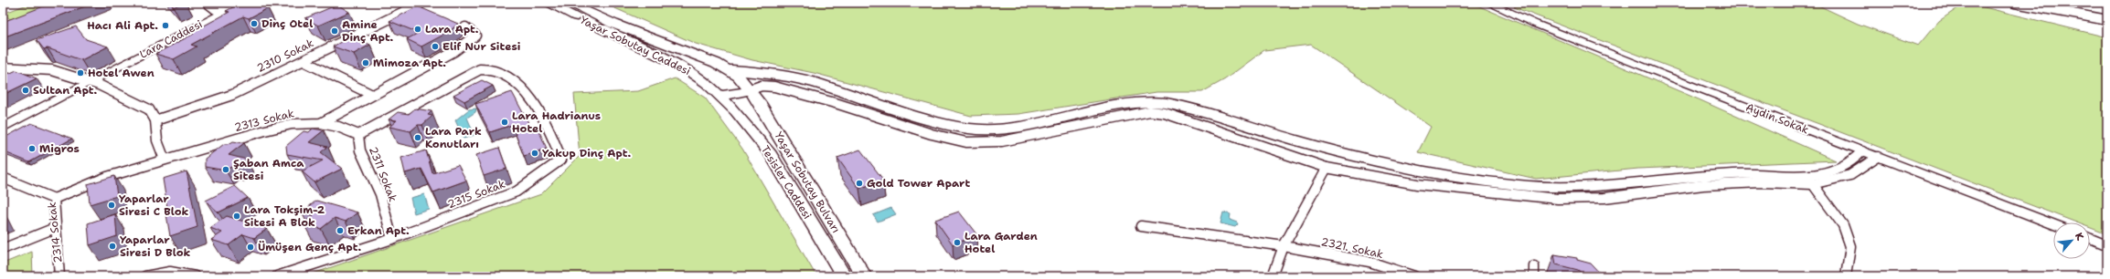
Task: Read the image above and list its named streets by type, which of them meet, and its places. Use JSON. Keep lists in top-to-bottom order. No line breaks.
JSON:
{"streets":{"main road":["Yaşar Sobutay Caddesi","Tesisler Caddesi","Yaşar Sobutay Bulvarı"],"street":["Lara Caddesi","2310 Sokak","Aydin Sokak","2313 Sokak","2311 Sokak","2315 Sokak","2314 Sokak","2321. Sokak"]},"crossings":[["Yaşar Sobutay Caddesi","Tesisler Caddesi"],["2313 Sokak","2314 Sokak"],["2311 Sokak","2315 Sokak"]],"places":["Dinç Otel","Hacı Ali Apt.","Lara Apt.","Amine Dinç Apt.","Elif Nur Sitesi","Mimoza Apt.","Hotel Awen","Sultan Apt.","Lara Hadrianus Hotel","Lara Park Konutları","Migros","Yakup Dinç Apt.","Şaban Amca Sitesi","Gold Tower Apart","Yaparlar Siresi C Blok","Lara Tokşim-2 Sitesi A Blok","Erkan Apt.","Lara Garden Hotel","Yaparlar Siresi D Blok","Ümüşen Genç Apt."],"north":"top right"}
